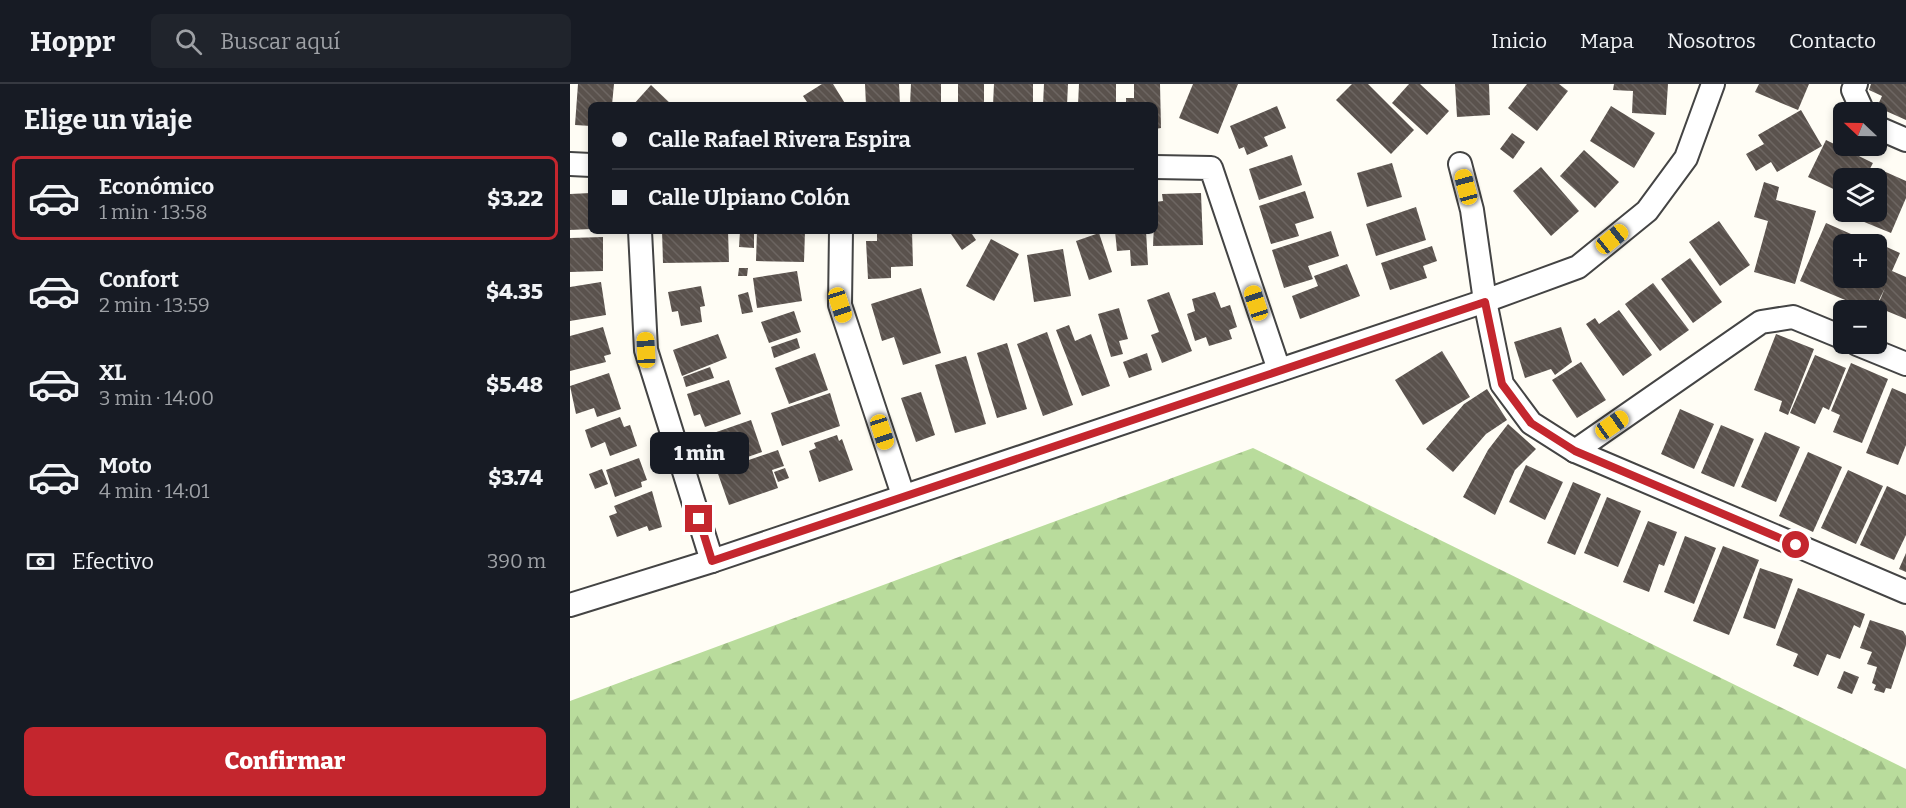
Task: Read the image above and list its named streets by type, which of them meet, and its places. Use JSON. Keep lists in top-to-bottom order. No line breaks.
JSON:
{"north":"left","page":{"header":"Hoppr","search":"Buscar aquí","nav":["Inicio","Mapa","Nosotros","Contacto"],"heading":"Elige un viaje","map_buttons":["+","−"],"banner":["Calle Rafael Rivera Espira","Calle Ulpiano Colón"],"list":[{"name":"Económico","note":"1 min · 13:58","value":"$3.22"},{"name":"Confort","note":"2 min · 13:59","value":"$4.35"},{"name":"XL","note":"3 min · 14:00","value":"$5.48"},{"name":"Moto","note":"4 min · 14:01","value":"$3.74"}],"bubble":"1 min","pay":["Efectivo","390 m"],"buttons":"Confirmar"}}
